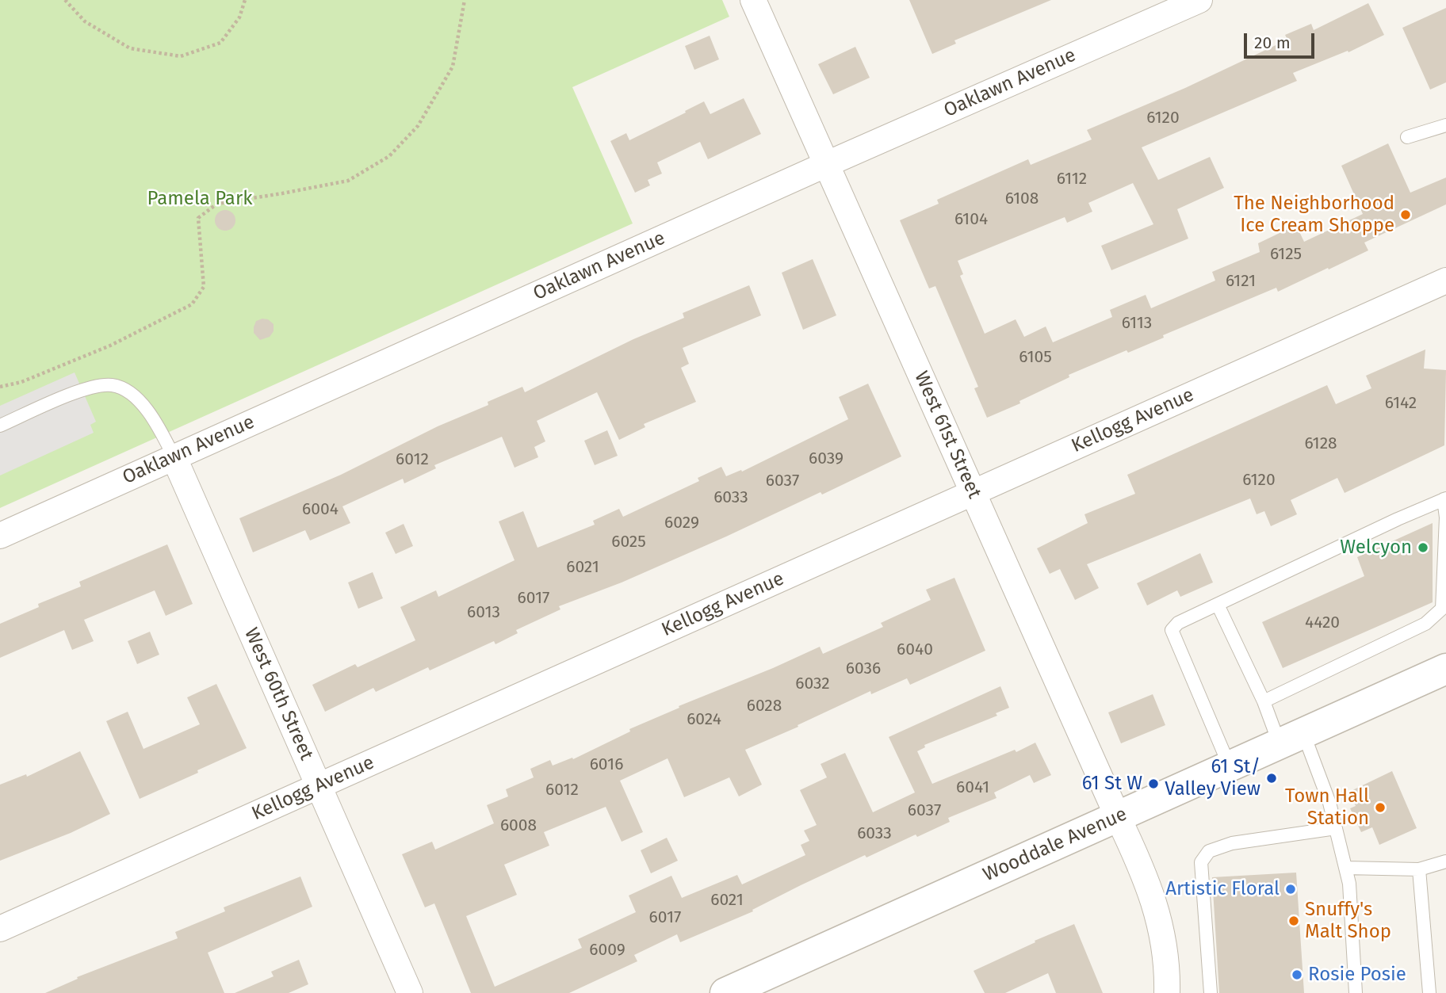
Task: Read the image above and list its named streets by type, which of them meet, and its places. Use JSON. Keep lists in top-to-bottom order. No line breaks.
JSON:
{"streets":{"street":["Oaklawn Avenue","Kellogg Avenue","West 61st Street","West 60th Street","Wooddale Avenue"]},"crossings":[["Oaklawn Avenue","West 61st Street"],["Oaklawn Avenue","West 60th Street"],["Kellogg Avenue","West 61st Street"],["Kellogg Avenue","West 60th Street"],["West 61st Street","Wooddale Avenue"]],"parks":["Pamela Park"],"places":["The Neighborhood Ice Cream Shoppe","Welcyon","61 St/ Valley View","61 St W","Town Hall Station","Artistic Floral","Snuffy's Malt Shop","Rosie Posie"],"house_numbers":["6120","6112","6108","6104","6125","6121","6113","6105","6142","6128","6039","6012","6120","6037","6033","6004","6029","6025","6021","6017","6013","4420","6040","6036","6032","6028","6024","6016","6041","6012","6037","6008","6033","6021","6017","6009"],"scale_bar":"20 m"}
